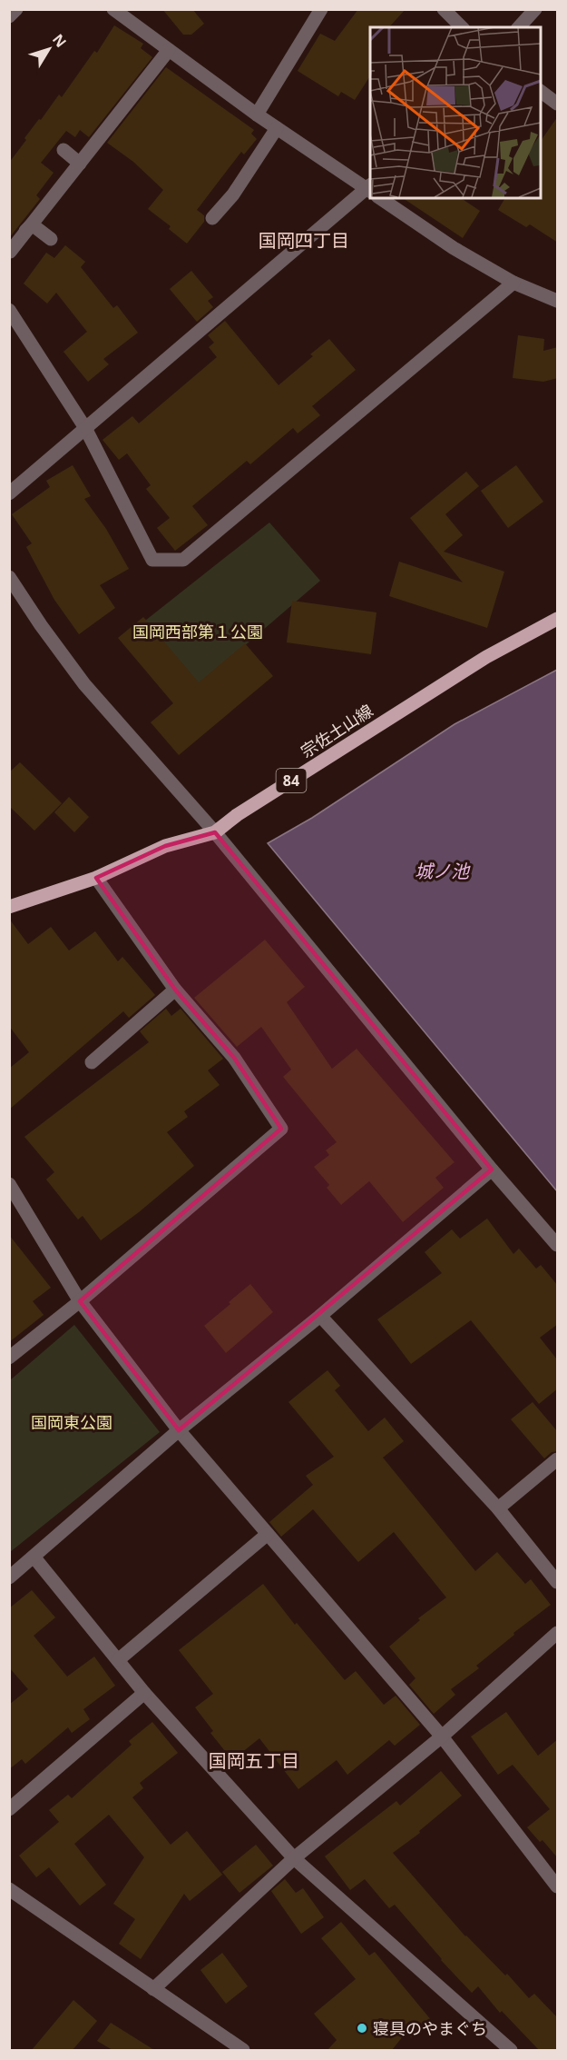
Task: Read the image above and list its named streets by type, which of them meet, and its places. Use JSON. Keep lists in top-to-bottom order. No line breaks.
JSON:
{"streets":{"main road":["宗佐土山線","84"]},"districts":["国岡四丁目","国岡五丁目"],"water":["城ノ池"],"parks":["国岡西部第１公園","国岡東公園"],"places":["寝具のやまぐち"],"north":"top right"}
